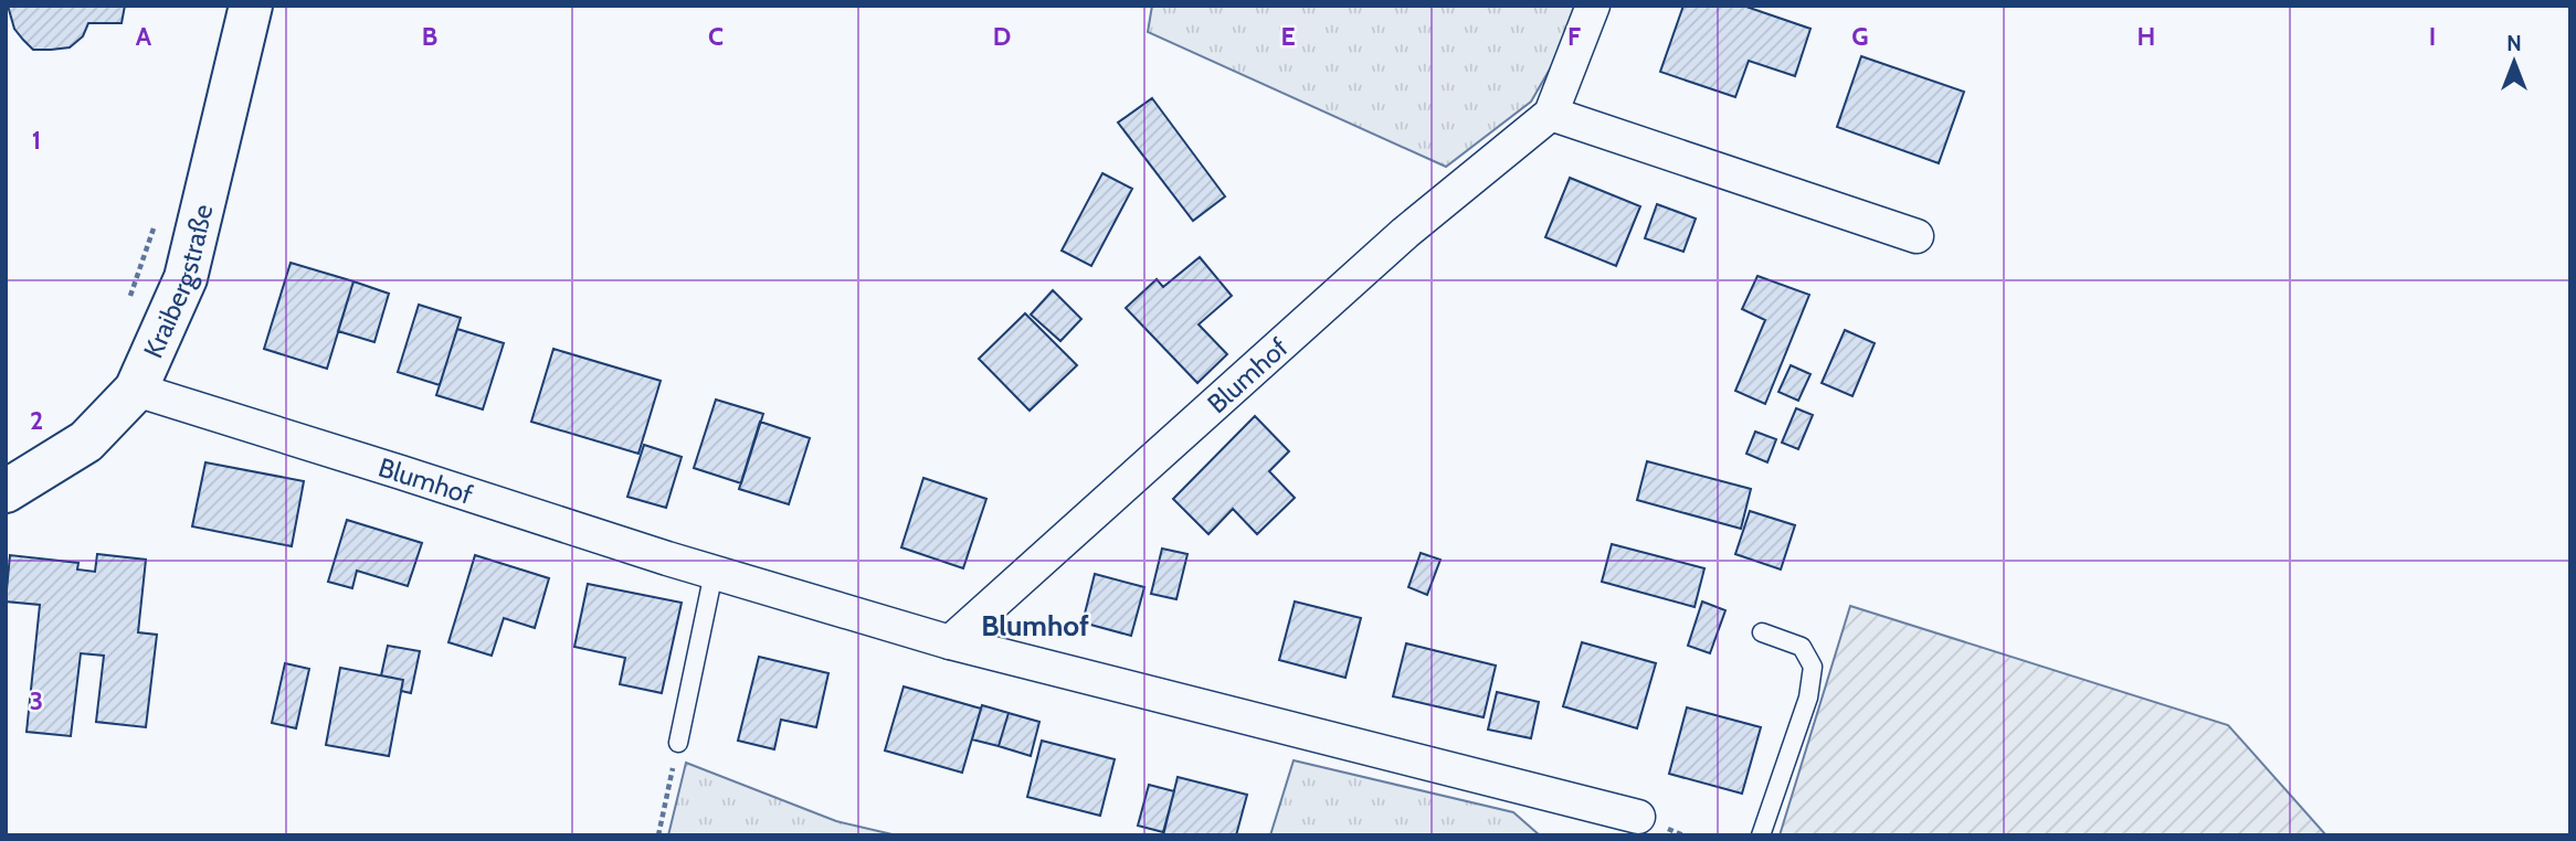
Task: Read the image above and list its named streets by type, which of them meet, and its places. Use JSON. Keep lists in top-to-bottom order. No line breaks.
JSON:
{"streets":{"street":["Kraibergstraße","Blumhof"]},"crossings":[["Kraibergstraße","Blumhof"]],"districts":["Blumhof"],"north":"top","grid":{"columns":["A","B","C","D","E","F","G","H","I"],"rows":["1","2","3"]}}
